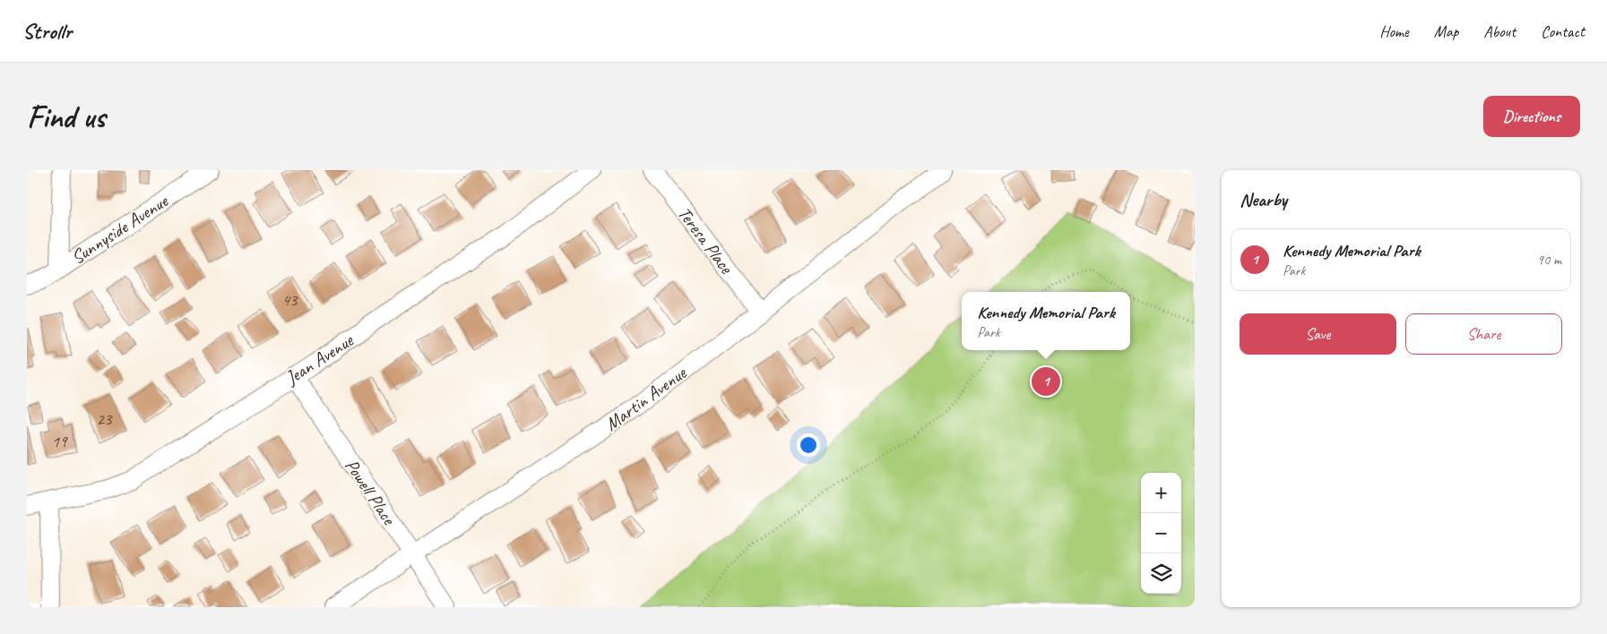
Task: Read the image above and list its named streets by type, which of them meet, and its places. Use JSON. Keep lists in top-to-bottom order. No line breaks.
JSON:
{"streets":{"street":["Sunnyside Avenue","Teresa Place","Jean Avenue","Martin Avenue","Powell Place"]},"crossings":[["Teresa Place","Martin Avenue"],["Jean Avenue","Powell Place"],["Martin Avenue","Powell Place"]],"house_numbers":["43","23","19"],"page":{"header":"Strollr","nav":["Home","Map","About","Contact"],"buttons":["Directions",["Save","Share"]],"title":"Find us","heading":"Nearby","list":[{"mark":"1","name":"Kennedy Memorial Park","note":"Park","value":"90 m"}],"popup":["Kennedy Memorial Park","Park"],"pins":"1","map_buttons":["+","−"]}}
